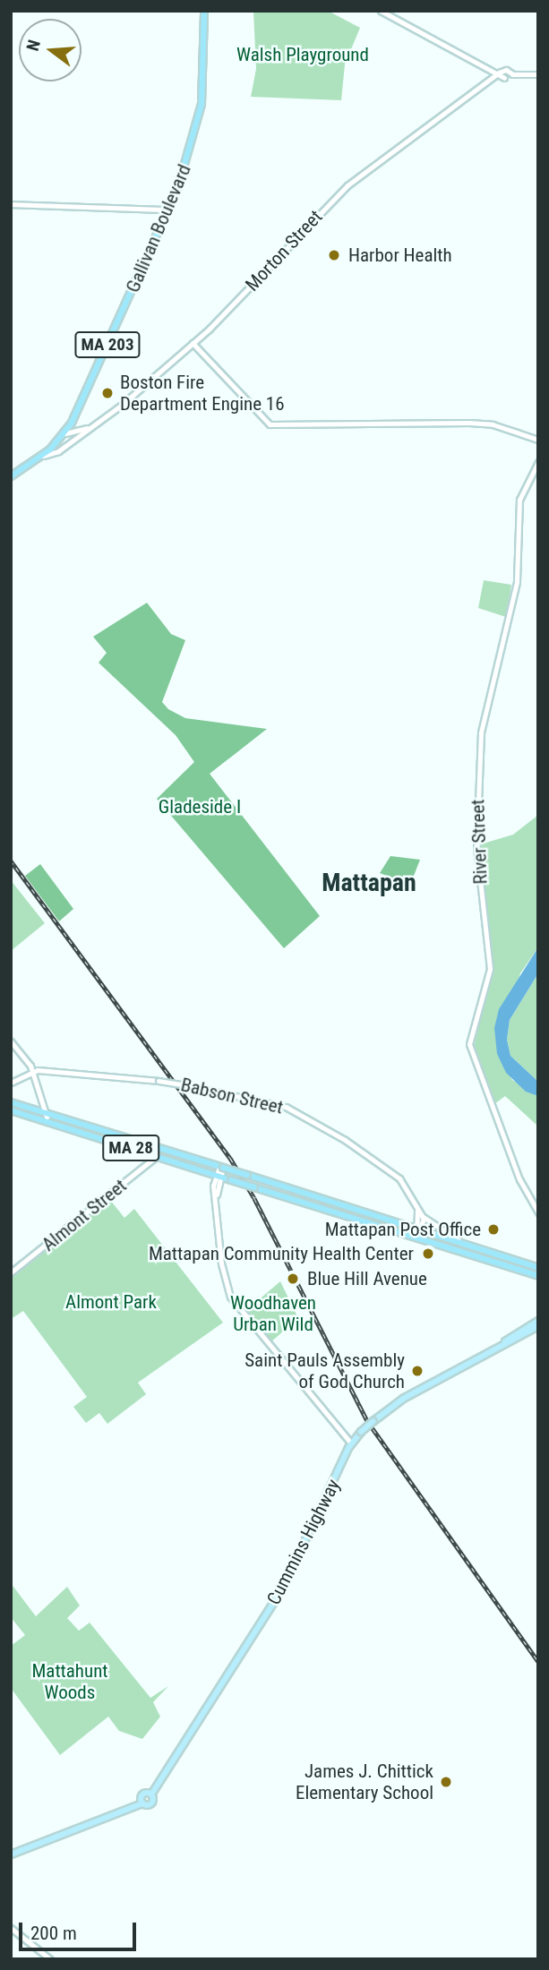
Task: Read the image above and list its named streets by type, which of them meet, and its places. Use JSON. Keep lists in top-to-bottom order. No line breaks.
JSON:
{"streets":{"highway":["Gallivan Boulevard","Morton Street","MA 203","MA 28"],"main road":["River Street","Babson Street","Almont Street","Cummins Highway"]},"crossings":[["Gallivan Boulevard","Morton Street"],["MA 28","Almont Street"]],"districts":["Mattapan"],"parks":["Walsh Playground","Gladeside I","Almont Park","Woodhaven Urban Wild","Mattahunt Woods"],"places":["Harbor Health","Boston Fire Department Engine 16","Mattapan Post Office","Mattapan Community Health Center","Blue Hill Avenue","Saint Pauls Assembly of God Church","James J. Chittick Elementary School"],"scale_bar":"200 m","north":"left"}
